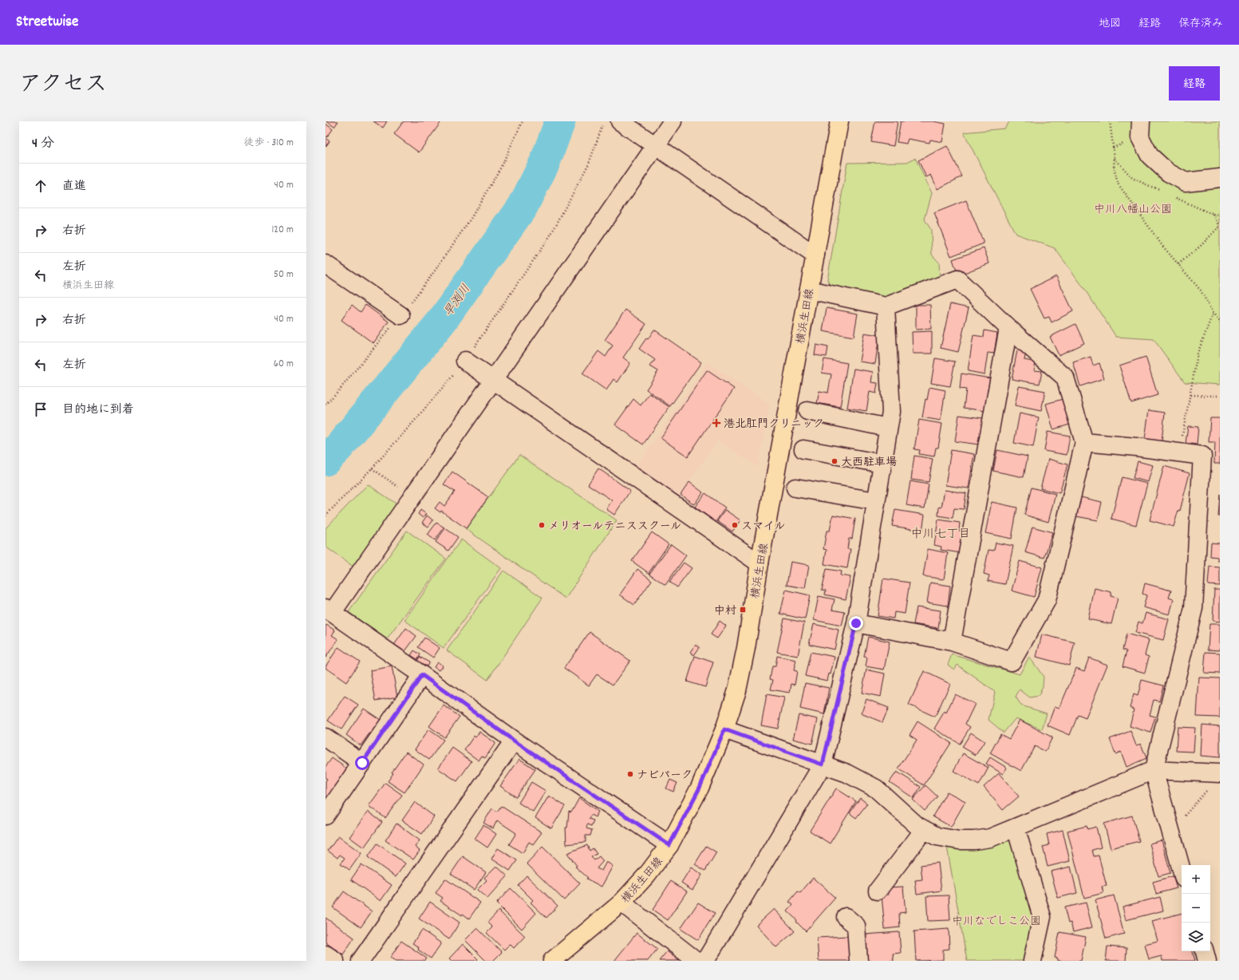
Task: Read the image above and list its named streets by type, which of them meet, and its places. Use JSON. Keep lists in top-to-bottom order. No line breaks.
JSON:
{"streets":{"main road":["横浜生田線"]},"districts":["中川七丁目"],"water":["早渕川"],"parks":["中川八幡山公園","中川なでしこ公園"],"places":{"health":["港北肛門クリニック"],"other":["大西駐車場","メリオールテニススクール","スマイル","ナビパーク"],"transit":["中村"]},"page":{"header":"Streetwise","nav":["地図","経路","保存済み"],"title":"アクセス","buttons":"経路","heading":["4 分","徒歩 · 310 m"],"list":[["直進","40 m"],["右折","120 m"],["左折","横浜生田線","50 m"],["右折","40 m"],["左折","60 m"],"目的地に到着"],"map_buttons":["+","−"]}}
